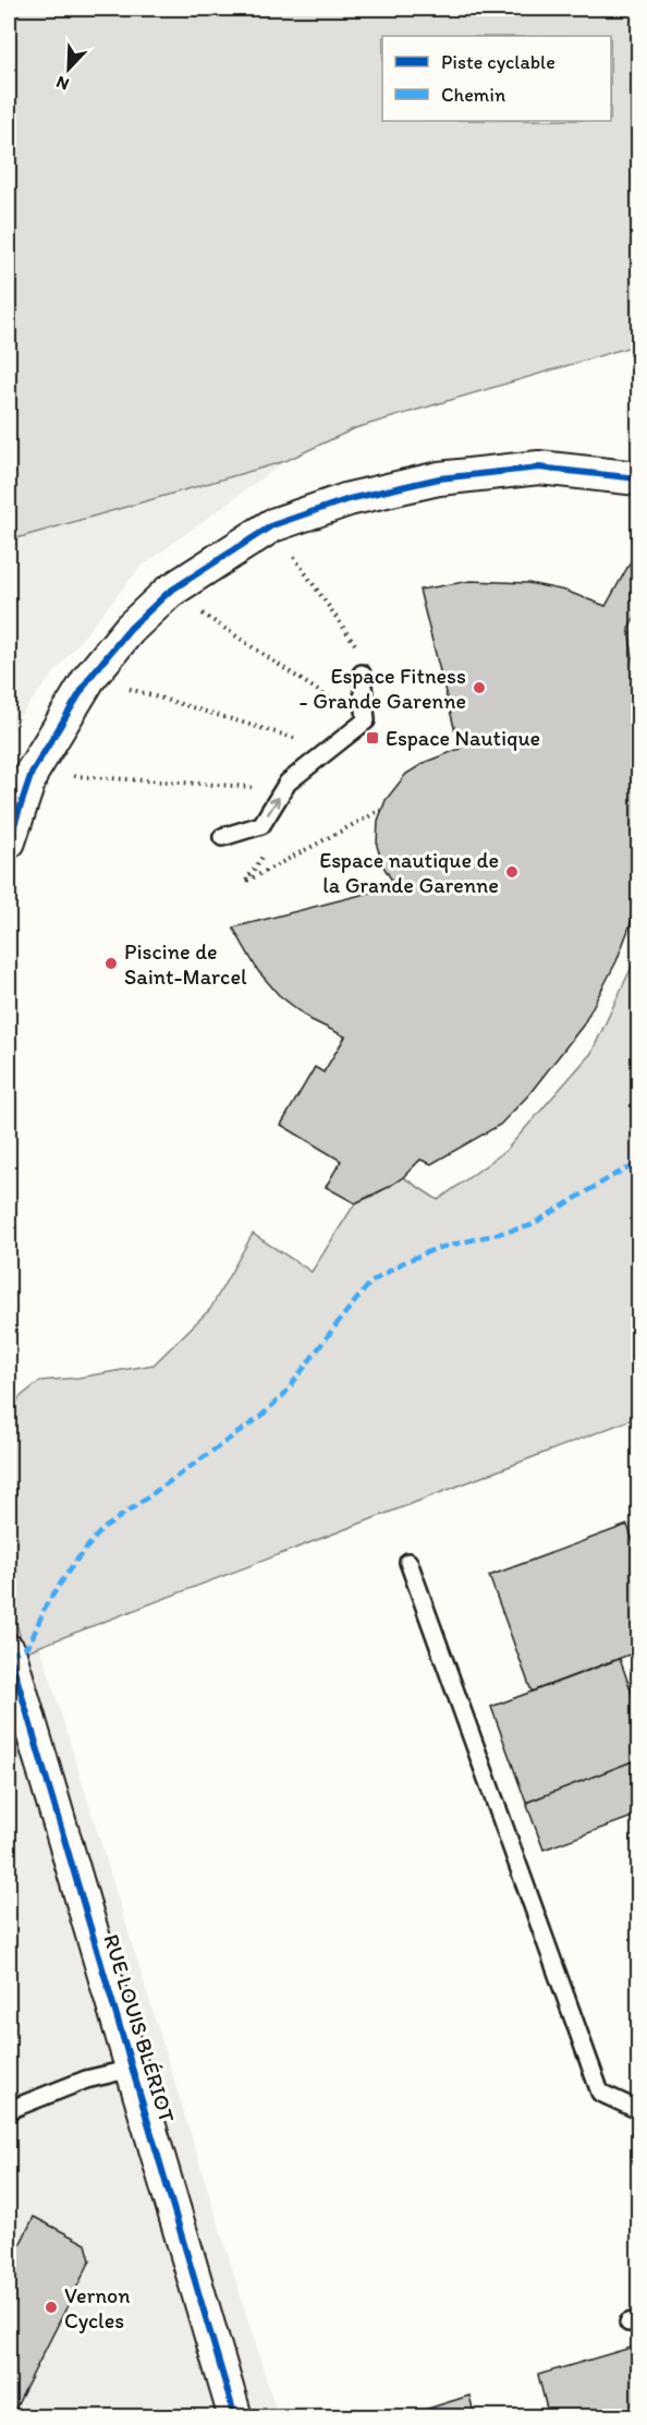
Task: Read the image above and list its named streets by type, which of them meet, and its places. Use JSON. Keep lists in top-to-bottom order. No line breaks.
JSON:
{"streets":{"street":["RUE LOUIS BLÉRIOT"]},"places":{"other":["Espace Fitness - Grande Garenne","Espace nautique de la Grande Garenne","Piscine de Saint-Marcel","Vernon Cycles"],"transit":["Espace Nautique"]},"legend":["Piste cyclable","Chemin"],"north":"bottom left"}
